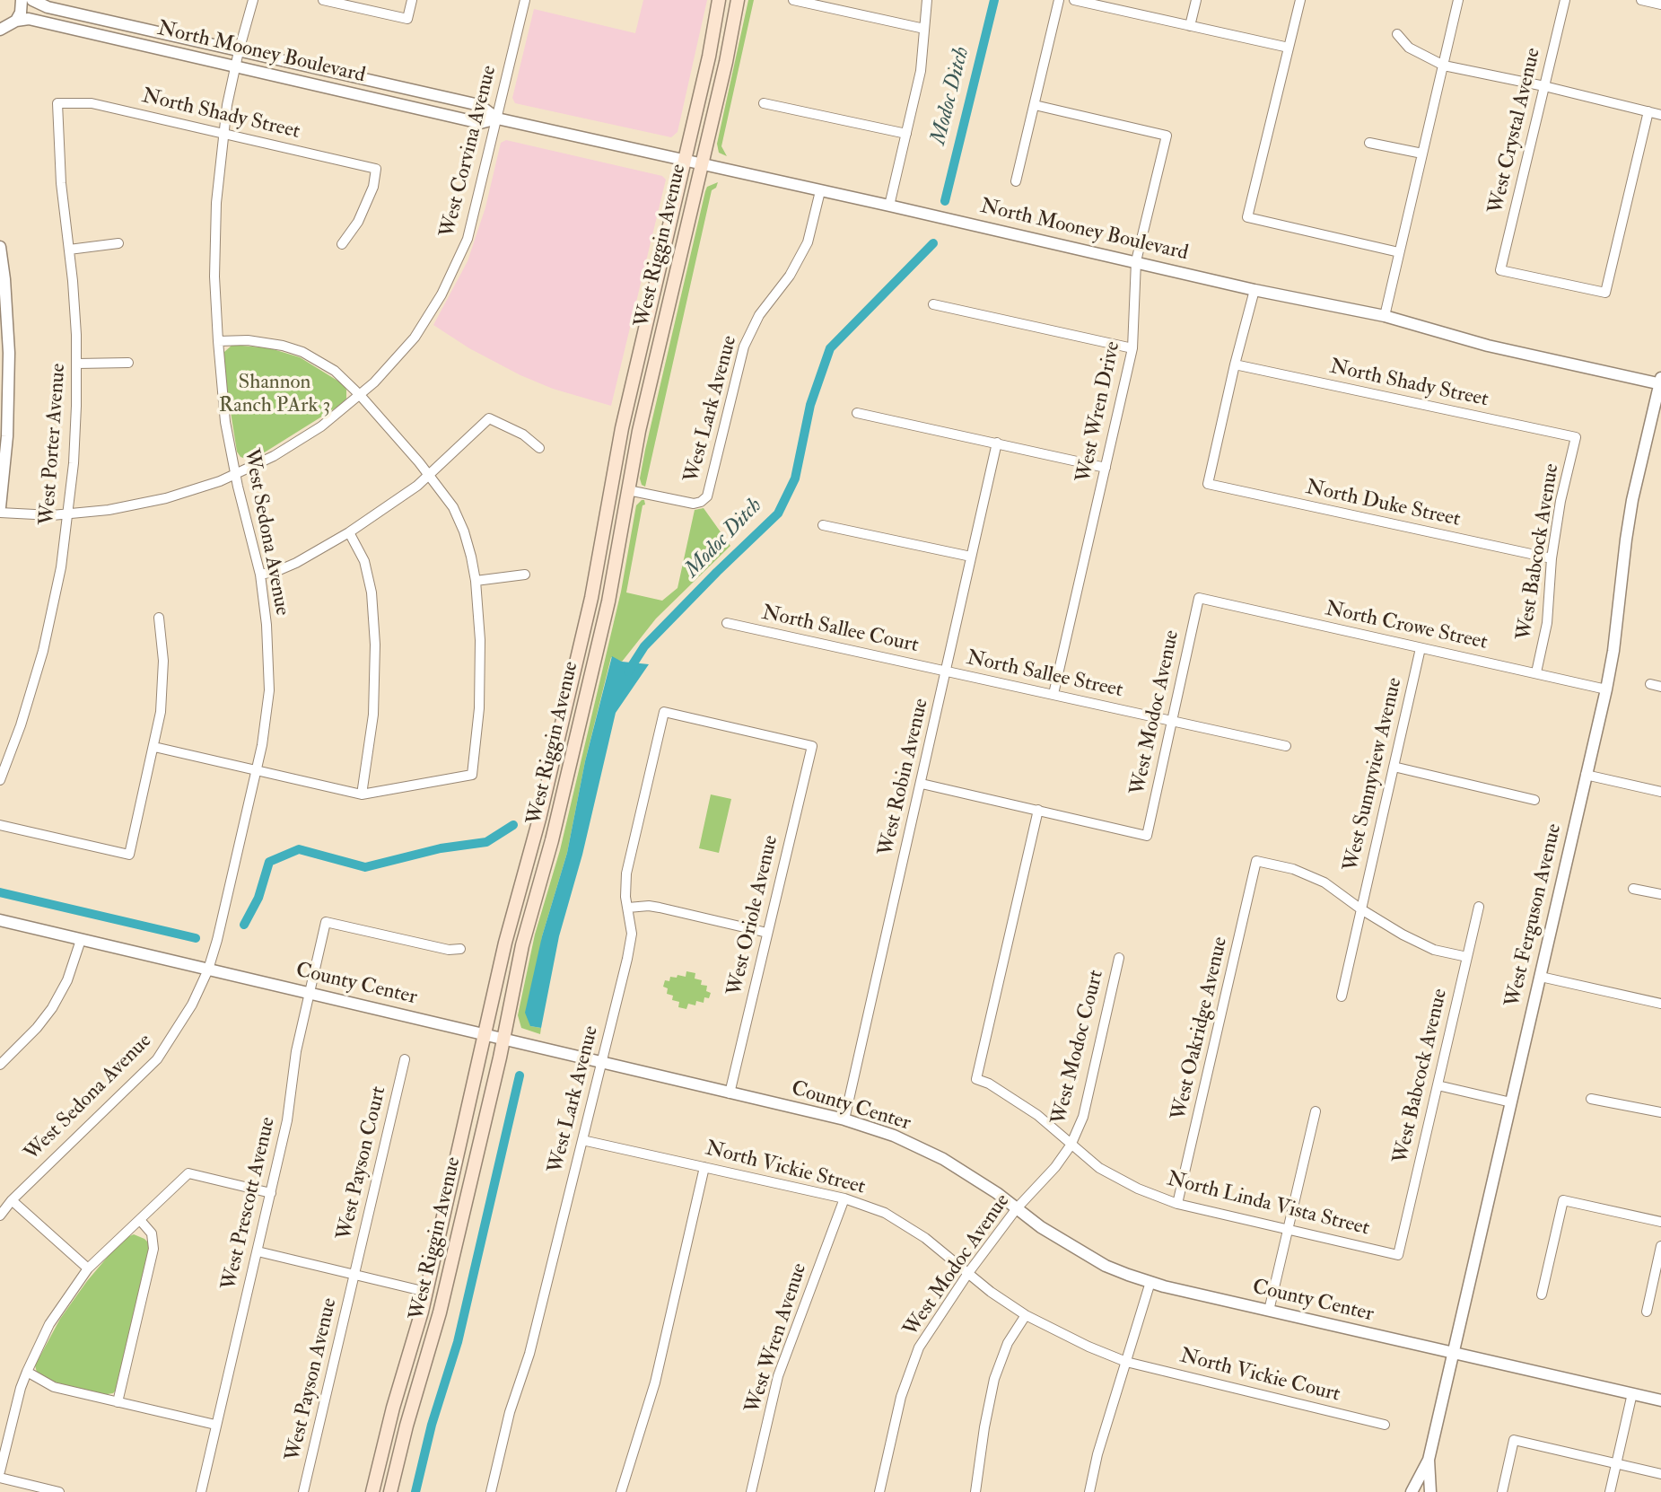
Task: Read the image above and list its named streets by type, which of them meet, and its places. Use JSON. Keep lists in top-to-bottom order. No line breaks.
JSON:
{"streets":{"main road":["West Riggin Avenue"],"street":["North Mooney Boulevard","North Shady Street","West Crystal Avenue","West Corvina Avenue","West Lark Avenue","West Wren Drive","West Porter Avenue","North Duke Street","West Sedona Avenue","West Babcock Avenue","North Crowe Street","North Sallee Court","North Sallee Street","West Modoc Avenue","West Sunnyview Avenue","West Robin Avenue","West Oriole Avenue","West Ferguson Avenue","County Center","West Oakridge Avenue","West Modoc Court","West Payson Court","North Vickie Street","West Prescott Avenue","North Linda Vista Street","West Wren Avenue","North Vickie Court","West Payson Avenue"]},"crossings":[["North Mooney Boulevard","West Corvina Avenue"],["North Mooney Boulevard","West Riggin Avenue"],["North Mooney Boulevard","West Lark Avenue"],["North Mooney Boulevard","West Wren Drive"],["North Mooney Boulevard","West Sedona Avenue"],["North Mooney Boulevard","West Ferguson Avenue"],["North Shady Street","West Porter Avenue"],["North Shady Street","North Duke Street"],["North Shady Street","West Sedona Avenue"],["North Shady Street","West Babcock Avenue"],["West Corvina Avenue","West Porter Avenue"],["West Corvina Avenue","West Sedona Avenue"],["West Riggin Avenue","West Lark Avenue"],["West Riggin Avenue","County Center"],["West Lark Avenue","West Oriole Avenue"],["West Lark Avenue","County Center"],["West Lark Avenue","North Vickie Street"],["West Wren Drive","North Sallee Street"],["North Duke Street","West Babcock Avenue"],["West Sedona Avenue","County Center"],["West Babcock Avenue","North Crowe Street"],["West Babcock Avenue","North Linda Vista Street"],["North Crowe Street","West Modoc Avenue"],["North Crowe Street","West Sunnyview Avenue"],["North Crowe Street","West Ferguson Avenue"],["North Sallee Court","North Sallee Street"],["North Sallee Court","West Robin Avenue"],["North Sallee Street","West Modoc Avenue"],["North Sallee Street","West Robin Avenue"],["West Modoc Avenue","County Center"],["West Modoc Avenue","West Modoc Court"],["West Modoc Avenue","North Vickie Street"],["West Modoc Avenue","North Linda Vista Street"],["West Sunnyview Avenue","West Oakridge Avenue"],["West Robin Avenue","County Center"],["West Oriole Avenue","County Center"],["West Ferguson Avenue","County Center"],["County Center","West Prescott Avenue"],["West Oakridge Avenue","North Linda Vista Street"],["West Modoc Court","North Linda Vista Street"],["West Payson Court","West Payson Avenue"],["North Vickie Street","West Wren Avenue"],["North Vickie Street","North Vickie Court"]],"water":["Modoc Ditch"],"parks":["Shannon Ranch PArk 3"]}
